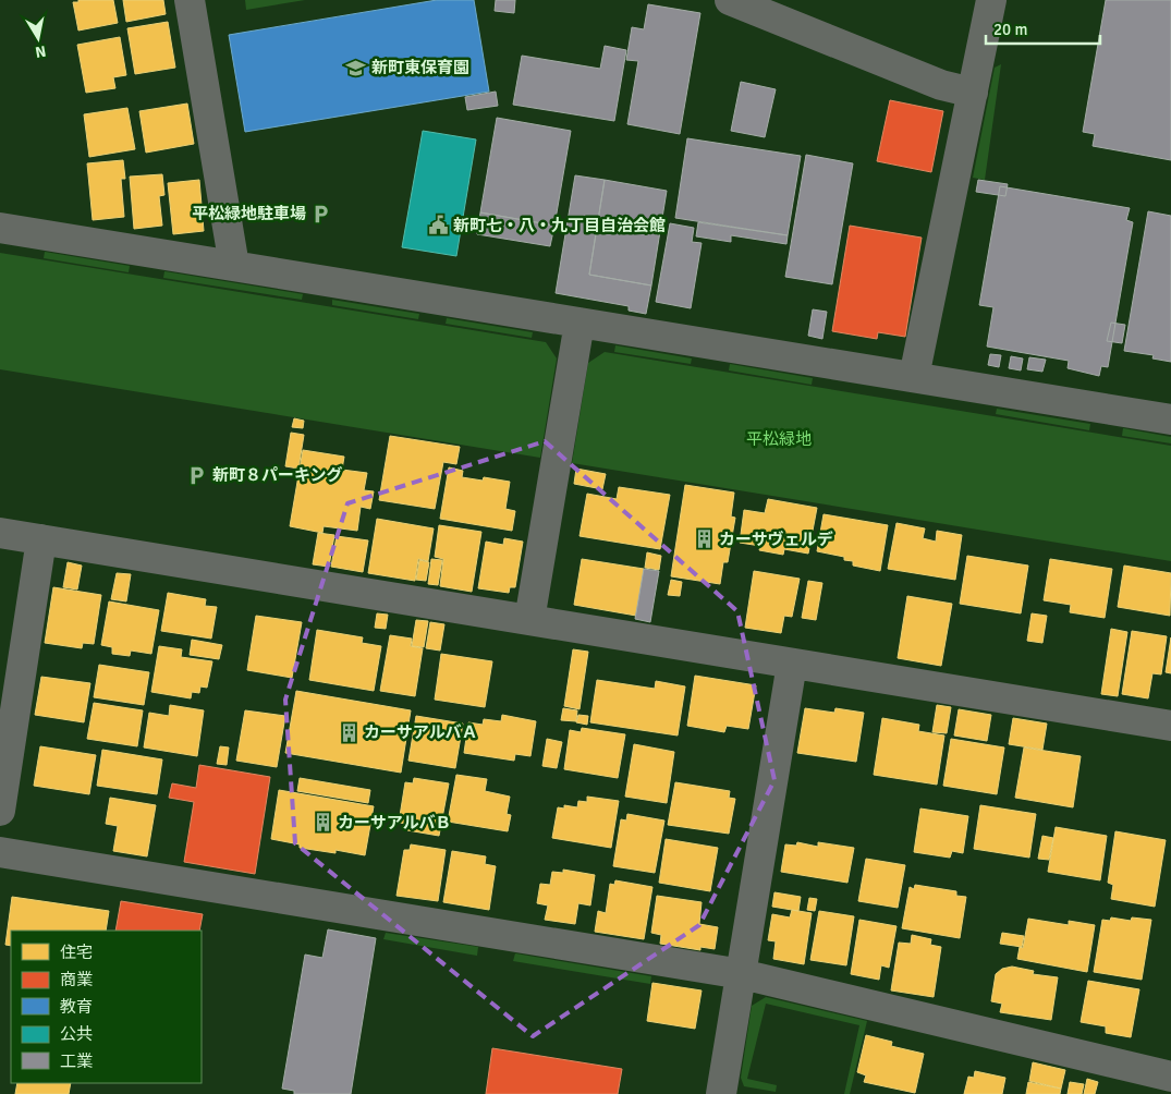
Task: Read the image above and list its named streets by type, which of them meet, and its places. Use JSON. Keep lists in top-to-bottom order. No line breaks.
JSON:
{"parks":["平松緑地"],"places":{"school or university":["新町東保育園"],"parking":["平松緑地駐車場","新町８パーキング"],"public building":["新町七・八・九丁目自治会館"],"building":["カーサヴェルデ","カーサアルバＡ","カーサアルバＢ"]},"legend":["住宅","商業","教育","公共","工業"],"scale_bar":"20 m","north":"bottom"}
